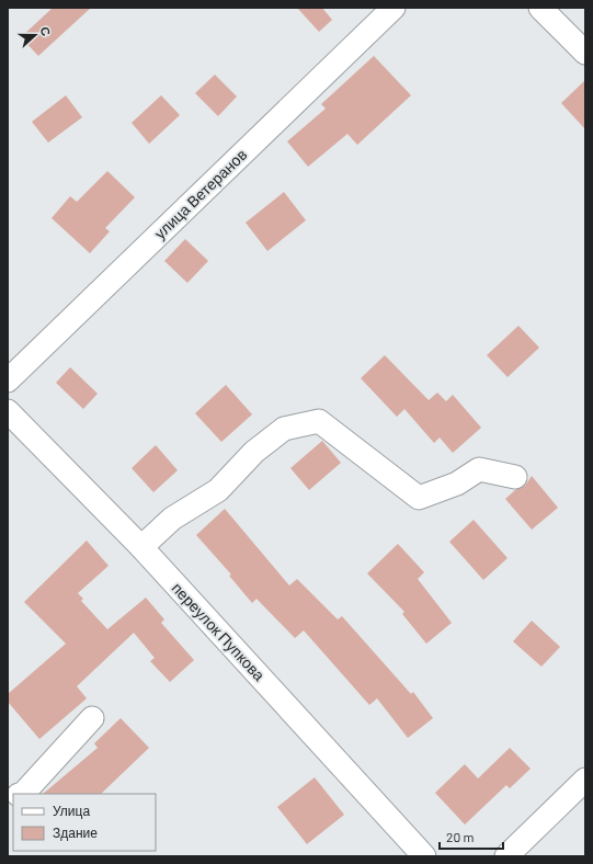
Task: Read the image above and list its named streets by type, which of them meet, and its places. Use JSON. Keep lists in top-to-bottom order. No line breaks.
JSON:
{"streets":{"street":["улица Ветеранов","переулок Пупкова"]},"legend":["Улица","Здание"],"scale_bar":"20 m","north":"right"}
